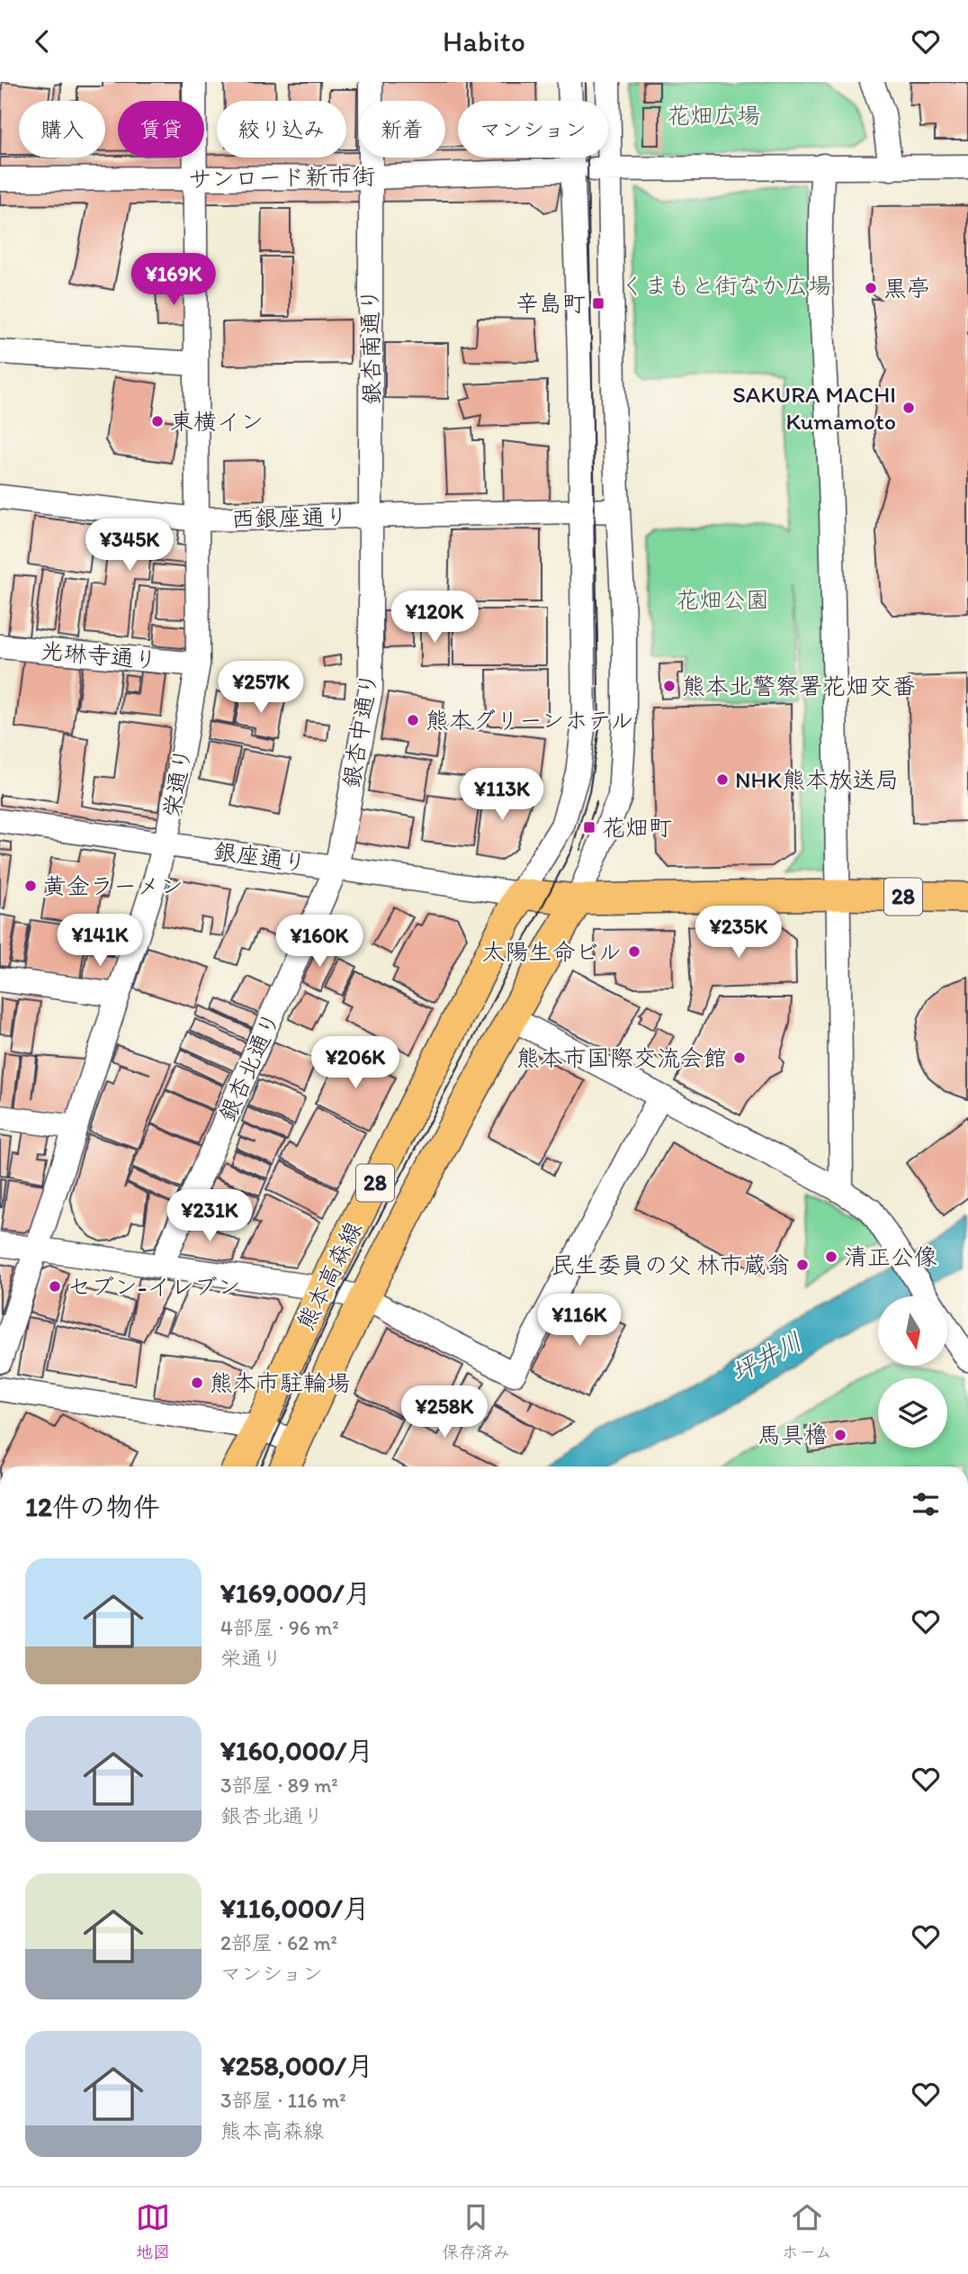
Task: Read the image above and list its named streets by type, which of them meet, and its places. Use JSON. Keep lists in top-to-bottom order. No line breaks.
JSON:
{"streets":{"main road":["28","熊本高森線"],"street":["サンロード新市街","銀杏南通り","西銀座通り","光琳寺通り","銀杏中通り","栄通り","銀座通り","銀杏北通り"]},"crossings":[["サンロード新市街","銀杏南通り"],["サンロード新市街","栄通り"],["銀杏南通り","西銀座通り"],["銀杏南通り","銀杏中通り"],["西銀座通り","銀杏中通り"],["西銀座通り","栄通り"],["光琳寺通り","栄通り"],["銀杏中通り","銀座通り"],["銀杏中通り","銀杏北通り"],["栄通り","銀座通り"],["銀座通り","28"],["銀座通り","銀杏北通り"],["銀座通り","熊本高森線"],["28","熊本高森線"]],"water":["坪井川"],"parks":["花畑広場","くまもと街なか広場","花畑公園"],"places":{"other":["黒亭","SAKURA MACHI Kumamoto","東横イン","熊本北警察署花畑交番","熊本グリーンホテル","NHK熊本放送局","黄金ラーメン","太陽生命ビル","熊本市国際交流会館","清正公像","民生委員の父 林市蔵翁","セブン-イレブン","熊本市駐輪場","馬具櫓"],"transit":["辛島町","花畑町"]},"north":"bottom","page":{"header":"Habito","chip":["購入","賃貸","絞り込み","新着","マンション"],"price":["¥169K","¥345K","¥120K","¥257K","¥113K","¥235K","¥141K","¥160K","¥206K","¥231K","¥116K","¥258K"],"heading":"12件の物件","list":[{"name":"¥169,000/月","note":"4部屋 · 96 m² · 栄通り"},{"name":"¥160,000/月","note":"3部屋 · 89 m² · 銀杏北通り"},{"name":"¥116,000/月","note":"2部屋 · 62 m² · マンション"},{"name":"¥258,000/月","note":"3部屋 · 116 m² · 熊本高森線"}],"tabs":["地図","保存済み","ホーム"]}}
